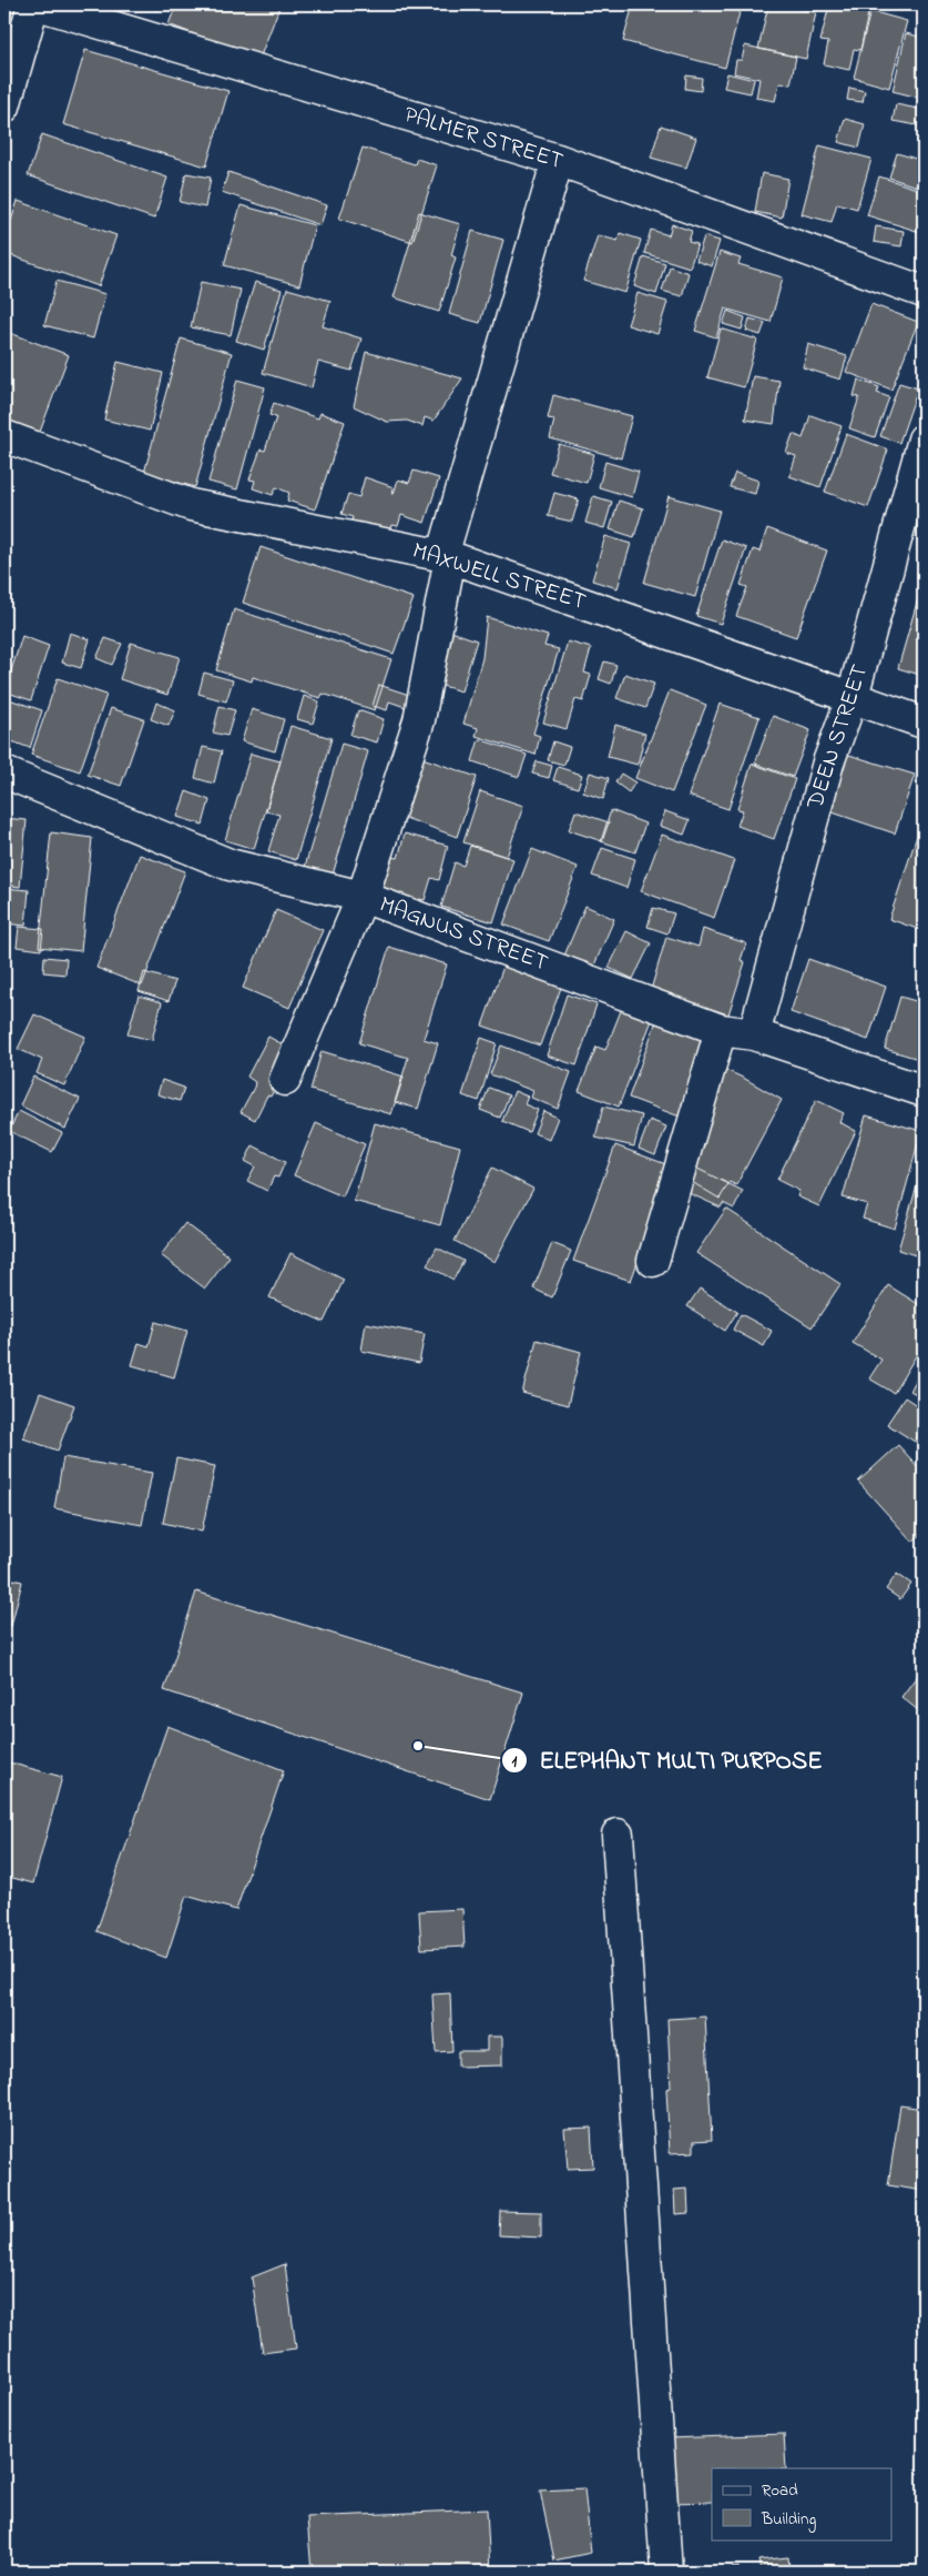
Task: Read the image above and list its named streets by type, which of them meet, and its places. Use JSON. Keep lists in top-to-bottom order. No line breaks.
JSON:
{"streets":{"street":["PALMER STREET","MAXWELL STREET","DEEN STREET","MAGNUS STREET"]},"crossings":[["MAXWELL STREET","DEEN STREET"],["DEEN STREET","MAGNUS STREET"]],"places":["ELEPHANT MULTI PURPOSE"],"legend":["Road","Building"]}
